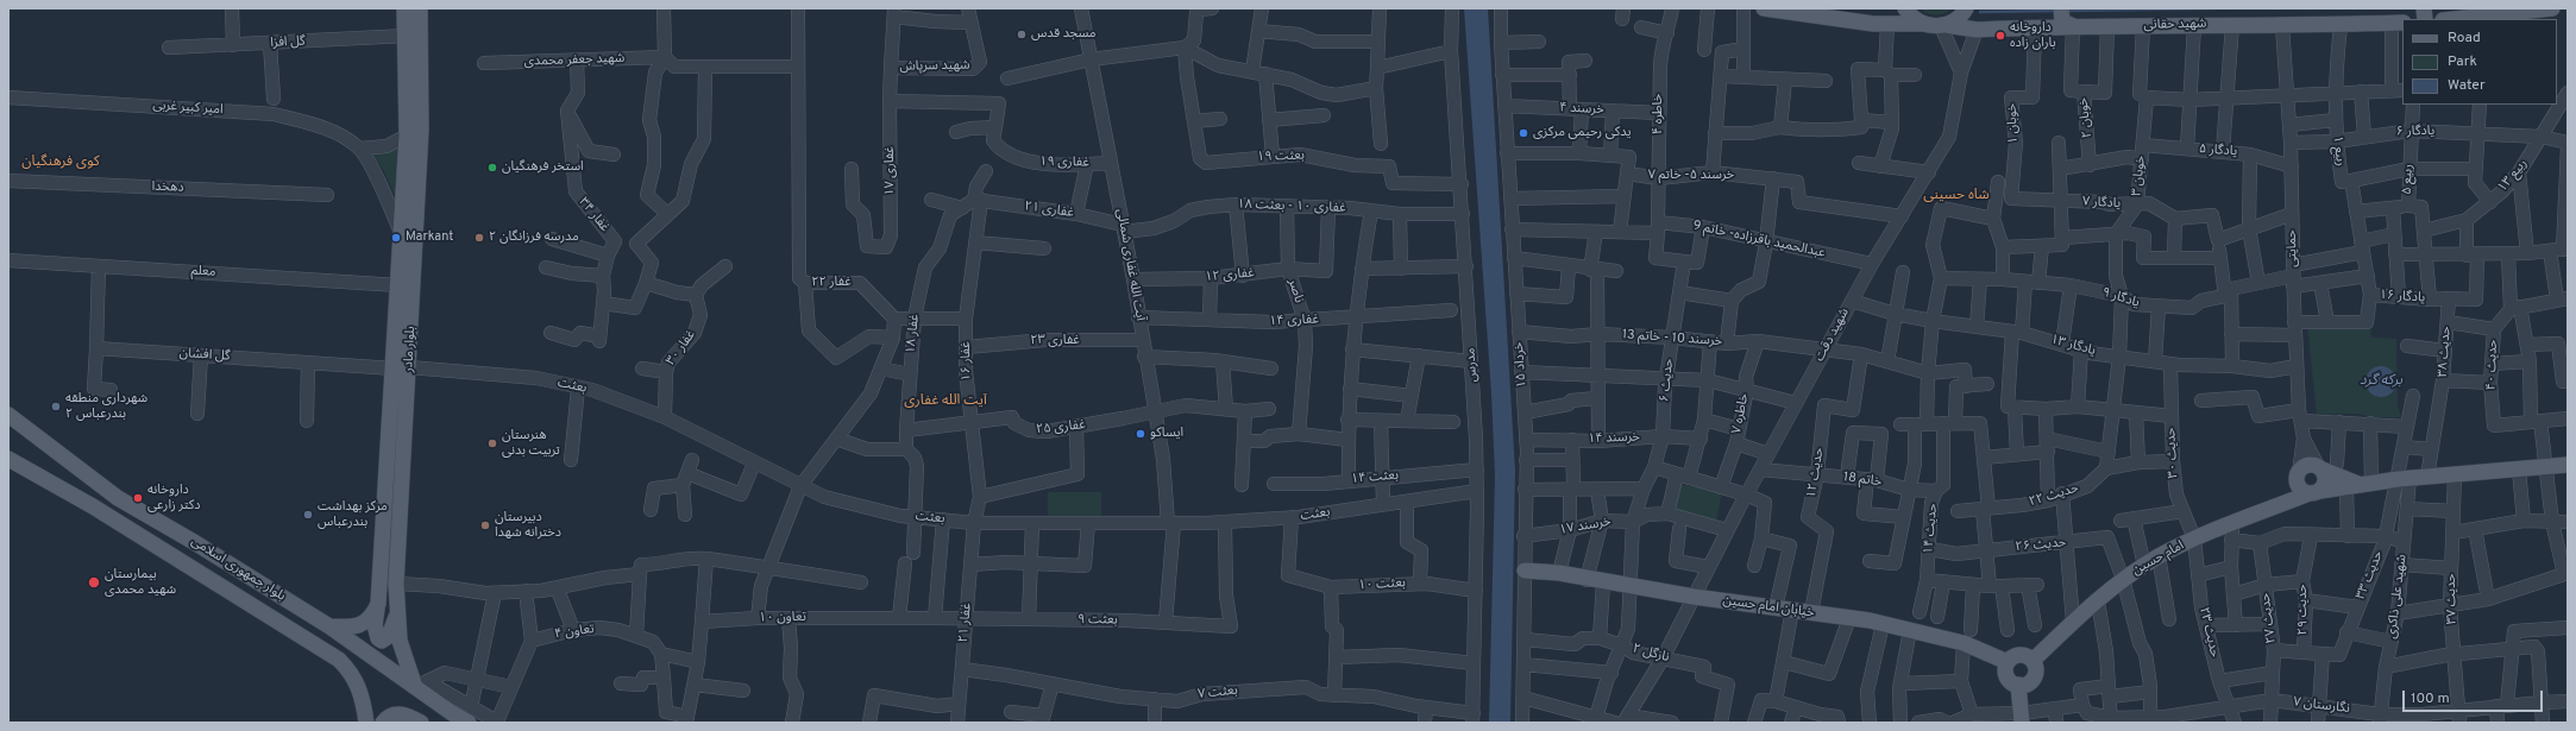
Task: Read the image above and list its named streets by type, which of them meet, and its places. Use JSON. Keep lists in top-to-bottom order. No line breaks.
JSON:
{"streets":{"main road":["شهید حقانی","بلوار مادر","امام حسین","بلوار جمهوری اسلامی","خیابان امام حسین"],"street":["گل افزا","شهید جعفر محمدی","شهید سرپاش","امیر کبیر غربی","خرسند ۴","خاطره ۴","خوبان ۲","خوبان ۱","یادگار ۶","یادگار ۵","ربیع ۱","بعثت ۱۹","غفاری ۱۹","غفاری ۱۷","خرسند ۵- خاتم ۷","خوبان ۳","ربیع ۱۳","ربیع ۵","دهخدا","یادگار ۷","غفاری ۱۰ - بعثت ۱۸","غفاری ۲۱","غفار ۳۴","عبدالحمید باقرزاده- خاتم 9","حمایتی","آیت الله غفاری شمالی","معلم","غفاری ۱۲","غفار ۲۲","ناصر","یادگار ۱۶","یادگار ۹","غفاری ۱۴","غفار ۱۸","شهید دقت","خرسند 10 - خاتم 13","غفاری ۲۳","یادگار ۱۳","غفار ۳۰","حدیث ۳۸","گل افشان","غفار ۱۶","مدرس","۱۵ خرداد","حدیث ۴۰","حدیث ۶","بعثت","خاطره ۷","غفاری ۲۵","خرسند ۱۴","حدیث ۳۰","حدیث ۱۲","بعثت ۱۴","خاتم 18","حدیث ۲۲","خرسند ۱۷","حدیث ۱۴","حدیث ۲۶","حدیث ۳۳","بعثت ۱۰","شهید علی ذاکری","حدیث ۳۷","حدیث ۲۹","تعاون ۱۰","حدیث ۲۷","بعثت ۹","غفار ۲۱","تعاون ۴","حدیث ۲۳","نازگل ۲","بعثت ۷","نگارستان ۷"]},"crossings":[["شهید حقانی","خوبان ۲"],["شهید حقانی","خوبان ۱"],["شهید حقانی","ربیع ۱"],["شهید حقانی","خوبان ۳"],["شهید حقانی","حمایتی"],["شهید حقانی","شهید دقت"],["گل افزا","بلوار مادر"],["امیر کبیر غربی","بلوار مادر"],["خرسند ۴","خاطره ۴"],["خرسند ۴","۱۵ خرداد"],["خاطره ۴","خرسند ۵- خاتم ۷"],["خاطره ۴","عبدالحمید باقرزاده- خاتم 9"],["خوبان ۱","یادگار ۷"],["یادگار ۶","ربیع ۱"],["یادگار ۶","ربیع ۱۳"],["یادگار ۶","ربیع ۵"],["یادگار ۶","حمایتی"],["یادگار ۵","خوبان ۳"],["یادگار ۵","حمایتی"],["ربیع ۱","یادگار ۱۶"],["بعثت ۱۹","مدرس"],["غفاری ۱۹","غفاری ۱۷"],["غفاری ۱۹","آیت الله غفاری شمالی"],["خرسند ۵- خاتم ۷","شهید دقت"],["خوبان ۳","یادگار ۷"],["ربیع ۵","یادگار ۱۶"],["غفاری ۱۰ - بعثت ۱۸","غفاری ۲۱"],["غفاری ۱۰ - بعثت ۱۸","آیت الله غفاری شمالی"],["غفاری ۱۰ - بعثت ۱۸","غفاری ۱۲"],["غفاری ۱۰ - بعثت ۱۸","ناصر"],["غفاری ۱۰ - بعثت ۱۸","مدرس"],["غفاری ۲۱","آیت الله غفاری شمالی"],["غفاری ۲۱","غفار ۱۸"],["غفاری ۲۱","غفار ۱۶"],["عبدالحمید باقرزاده- خاتم 9","شهید دقت"],["عبدالحمید باقرزاده- خاتم 9","۱۵ خرداد"],["حمایتی","یادگار ۱۶"],["حمایتی","یادگار ۹"],["حمایتی","یادگار ۱۳"],["حمایتی","امام حسین"],["آیت الله غفاری شمالی","غفاری ۱۲"],["آیت الله غفاری شمالی","غفاری ۱۴"],["آیت الله غفاری شمالی","غفاری ۲۳"],["آیت الله غفاری شمالی","بعثت"],["آیت الله غفاری شمالی","غفاری ۲۵"],["آیت الله غفاری شمالی","بعثت ۹"],["معلم","بلوار مادر"],["غفاری ۱۲","ناصر"],["ناصر","غفاری ۱۴"],["یادگار ۱۶","حدیث ۳۸"],["غفار ۱۸","غفار ۱۶"],["غفار ۱۸","بعثت"],["غفار ۱۸","غفاری ۲۵"],["شهید دقت","خرسند 10 - خاتم 13"],["شهید دقت","یادگار ۱۳"],["شهید دقت","خاتم 18"],["شهید دقت","خرسند ۱۷"],["شهید دقت","خیابان امام حسین"],["شهید دقت","نازگل ۲"],["خرسند 10 - خاتم 13","۱۵ خرداد"],["خرسند 10 - خاتم 13","حدیث ۶"],["خرسند 10 - خاتم 13","خاطره ۷"],["خرسند 10 - خاتم 13","حدیث ۱۲"],["غفاری ۲۳","غفار ۱۶"],["یادگار ۱۳","حدیث ۳۰"],["غفار ۳۰","بعثت"],["بلوار مادر","گل افشان"],["بلوار مادر","بعثت"],["بلوار مادر","بلوار جمهوری اسلامی"],["گل افشان","بعثت"],["غفار ۱۶","بعثت"],["غفار ۱۶","غفاری ۲۵"],["غفار ۱۶","غفار ۲۱"],["مدرس","بعثت"],["مدرس","بعثت ۱۴"],["مدرس","بعثت ۱۰"],["مدرس","بعثت ۷"],["۱۵ خرداد","خرسند ۱۴"],["۱۵ خرداد","خرسند ۱۷"],["۱۵ خرداد","خیابان امام حسین"],["۱۵ خرداد","نازگل ۲"],["حدیث ۶","خرسند ۱۴"],["بعثت","بعثت ۱۰"],["بعثت","بعثت ۹"],["بعثت","غفار ۲۱"],["حدیث ۳۰","امام حسین"],["حدیث ۳۰","حدیث ۲۳"],["حدیث ۱۲","خاتم 18"],["حدیث ۱۲","خیابان امام حسین"],["خاتم 18","حدیث ۱۴"],["حدیث ۱۴","حدیث ۲۶"],["حدیث ۲۶","امام حسین"],["امام حسین","خیابان امام حسین"],["امام حسین","حدیث ۲۳"],["حدیث ۳۳","شهید علی ذاکری"],["حدیث ۳۳","حدیث ۲۹"],["شهید علی ذاکری","نگارستان ۷"],["حدیث ۳۷","نگارستان ۷"],["تعاون ۱۰","بعثت ۹"],["تعاون ۱۰","غفار ۲۱"],["حدیث ۲۷","نگارستان ۷"],["بعثت ۹","غفار ۲۱"],["غفار ۲۱","بعثت ۷"],["حدیث ۲۳","نگارستان ۷"]],"districts":["کوی فرهنگیان","شاه حسینی","آیت الله غفاری"],"water":["برکه گرد"],"places":["مسجد قدس","داروخانه باران زاده","یدکی رحیمی مرکزی","استخر فرهنگیان","Markant","مدرسه فرزانگان ۲","شهرداری منطقه ۲ بندرعباس","ایساکو","هنرستان تربیت بدنی","داروخانه دکتر زارعی","مرکز بهداشت بندرعباس","دبیرستان دخترانه شهدا","بیمارستان شهید محمدی"],"legend":["Road","Park","Water"],"scale_bar":"100 m"}
